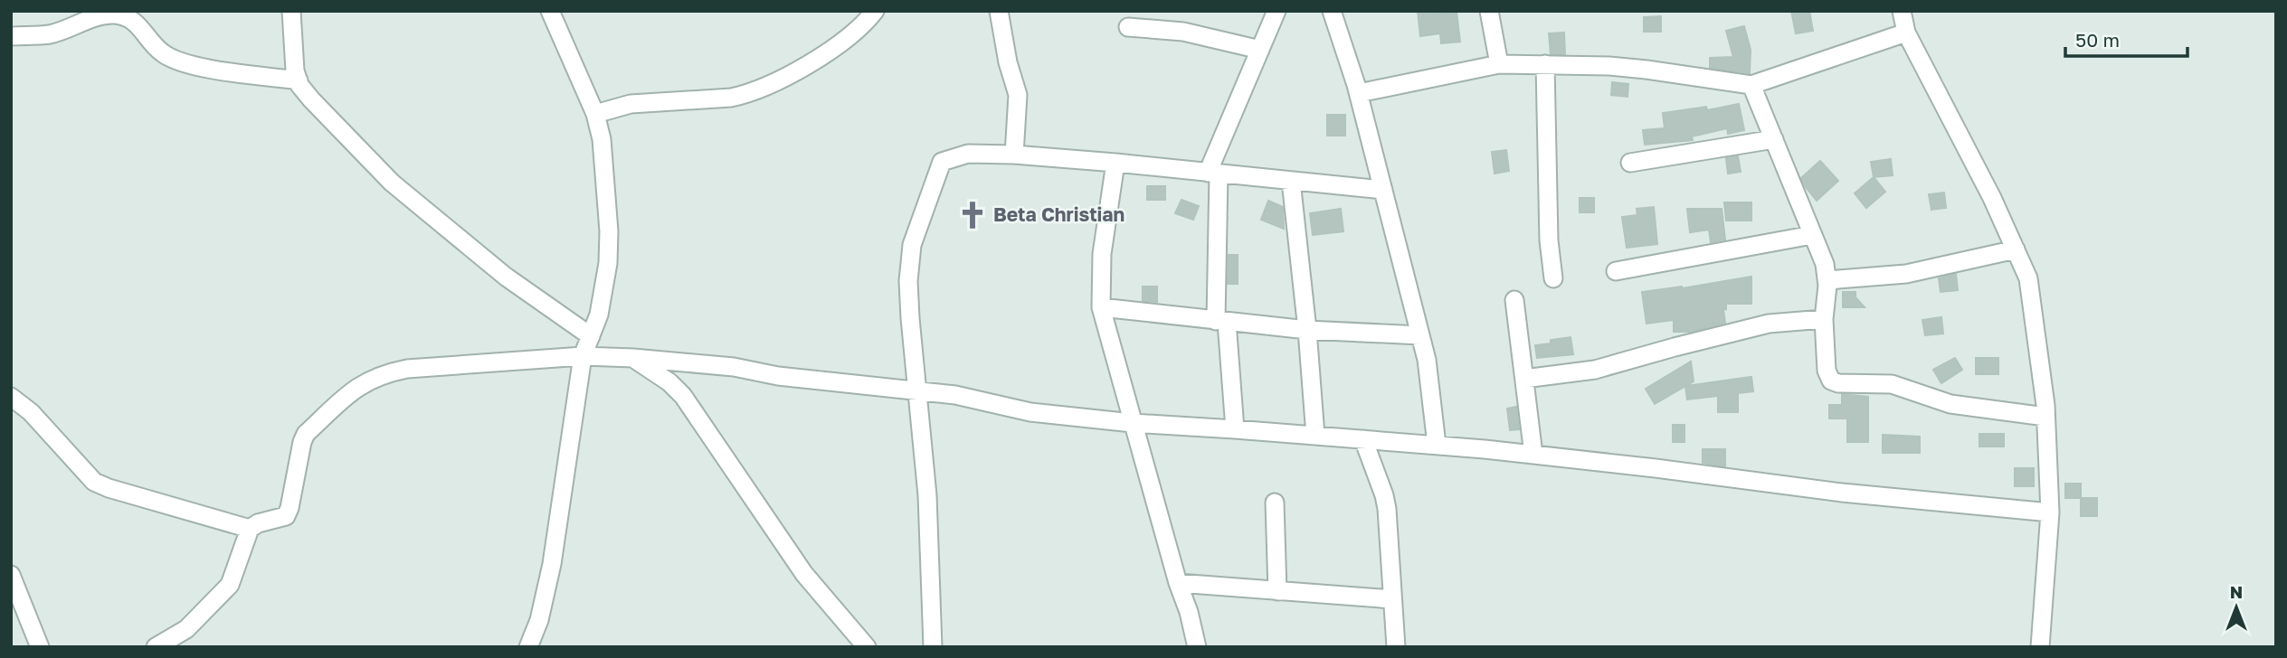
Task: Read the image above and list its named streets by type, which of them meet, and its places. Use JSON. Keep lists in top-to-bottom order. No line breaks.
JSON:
{"places":{"church":["Beta Christian"]},"scale_bar":"50 m","north":"top"}
